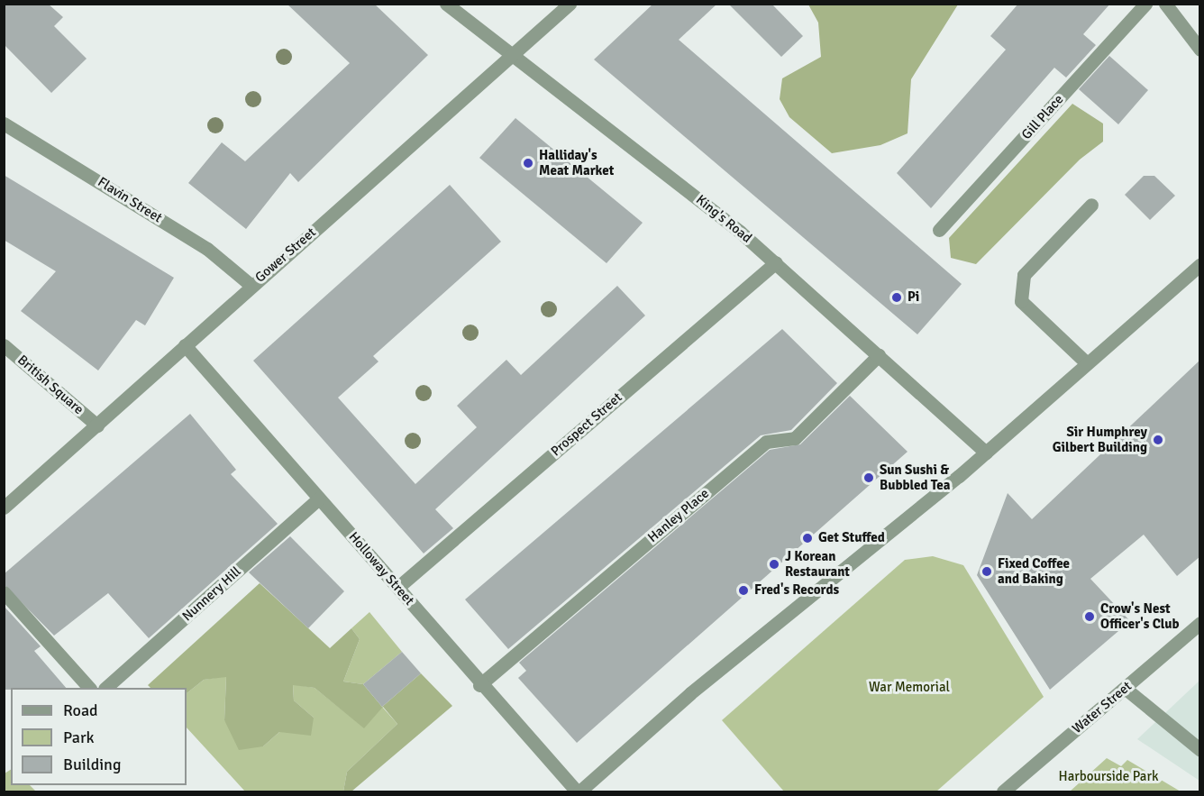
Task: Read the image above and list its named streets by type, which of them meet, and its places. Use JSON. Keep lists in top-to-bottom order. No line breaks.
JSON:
{"streets":{"street":["Gill Place","Flavin Street","King's Road","Gower Street","British Square","Prospect Street","Hanley Place","Holloway Street","Nunnery Hill","Water Street"]},"crossings":[["Flavin Street","Gower Street"],["King's Road","Gower Street"],["King's Road","Prospect Street"],["King's Road","Hanley Place"],["Gower Street","British Square"],["Gower Street","Holloway Street"],["Prospect Street","Holloway Street"],["Hanley Place","Holloway Street"],["Holloway Street","Nunnery Hill"]],"parks":["War Memorial","Harbourside Park"],"places":["Halliday's Meat Market","Pi","Sir Humphrey Gilbert Building","Sun Sushi & Bubbled Tea","Get Stuffed","J Korean Restaurant","Fixed Coffee and Baking","Fred's Records","Crow's Nest Officer's Club"],"legend":["Road","Park","Building"]}
